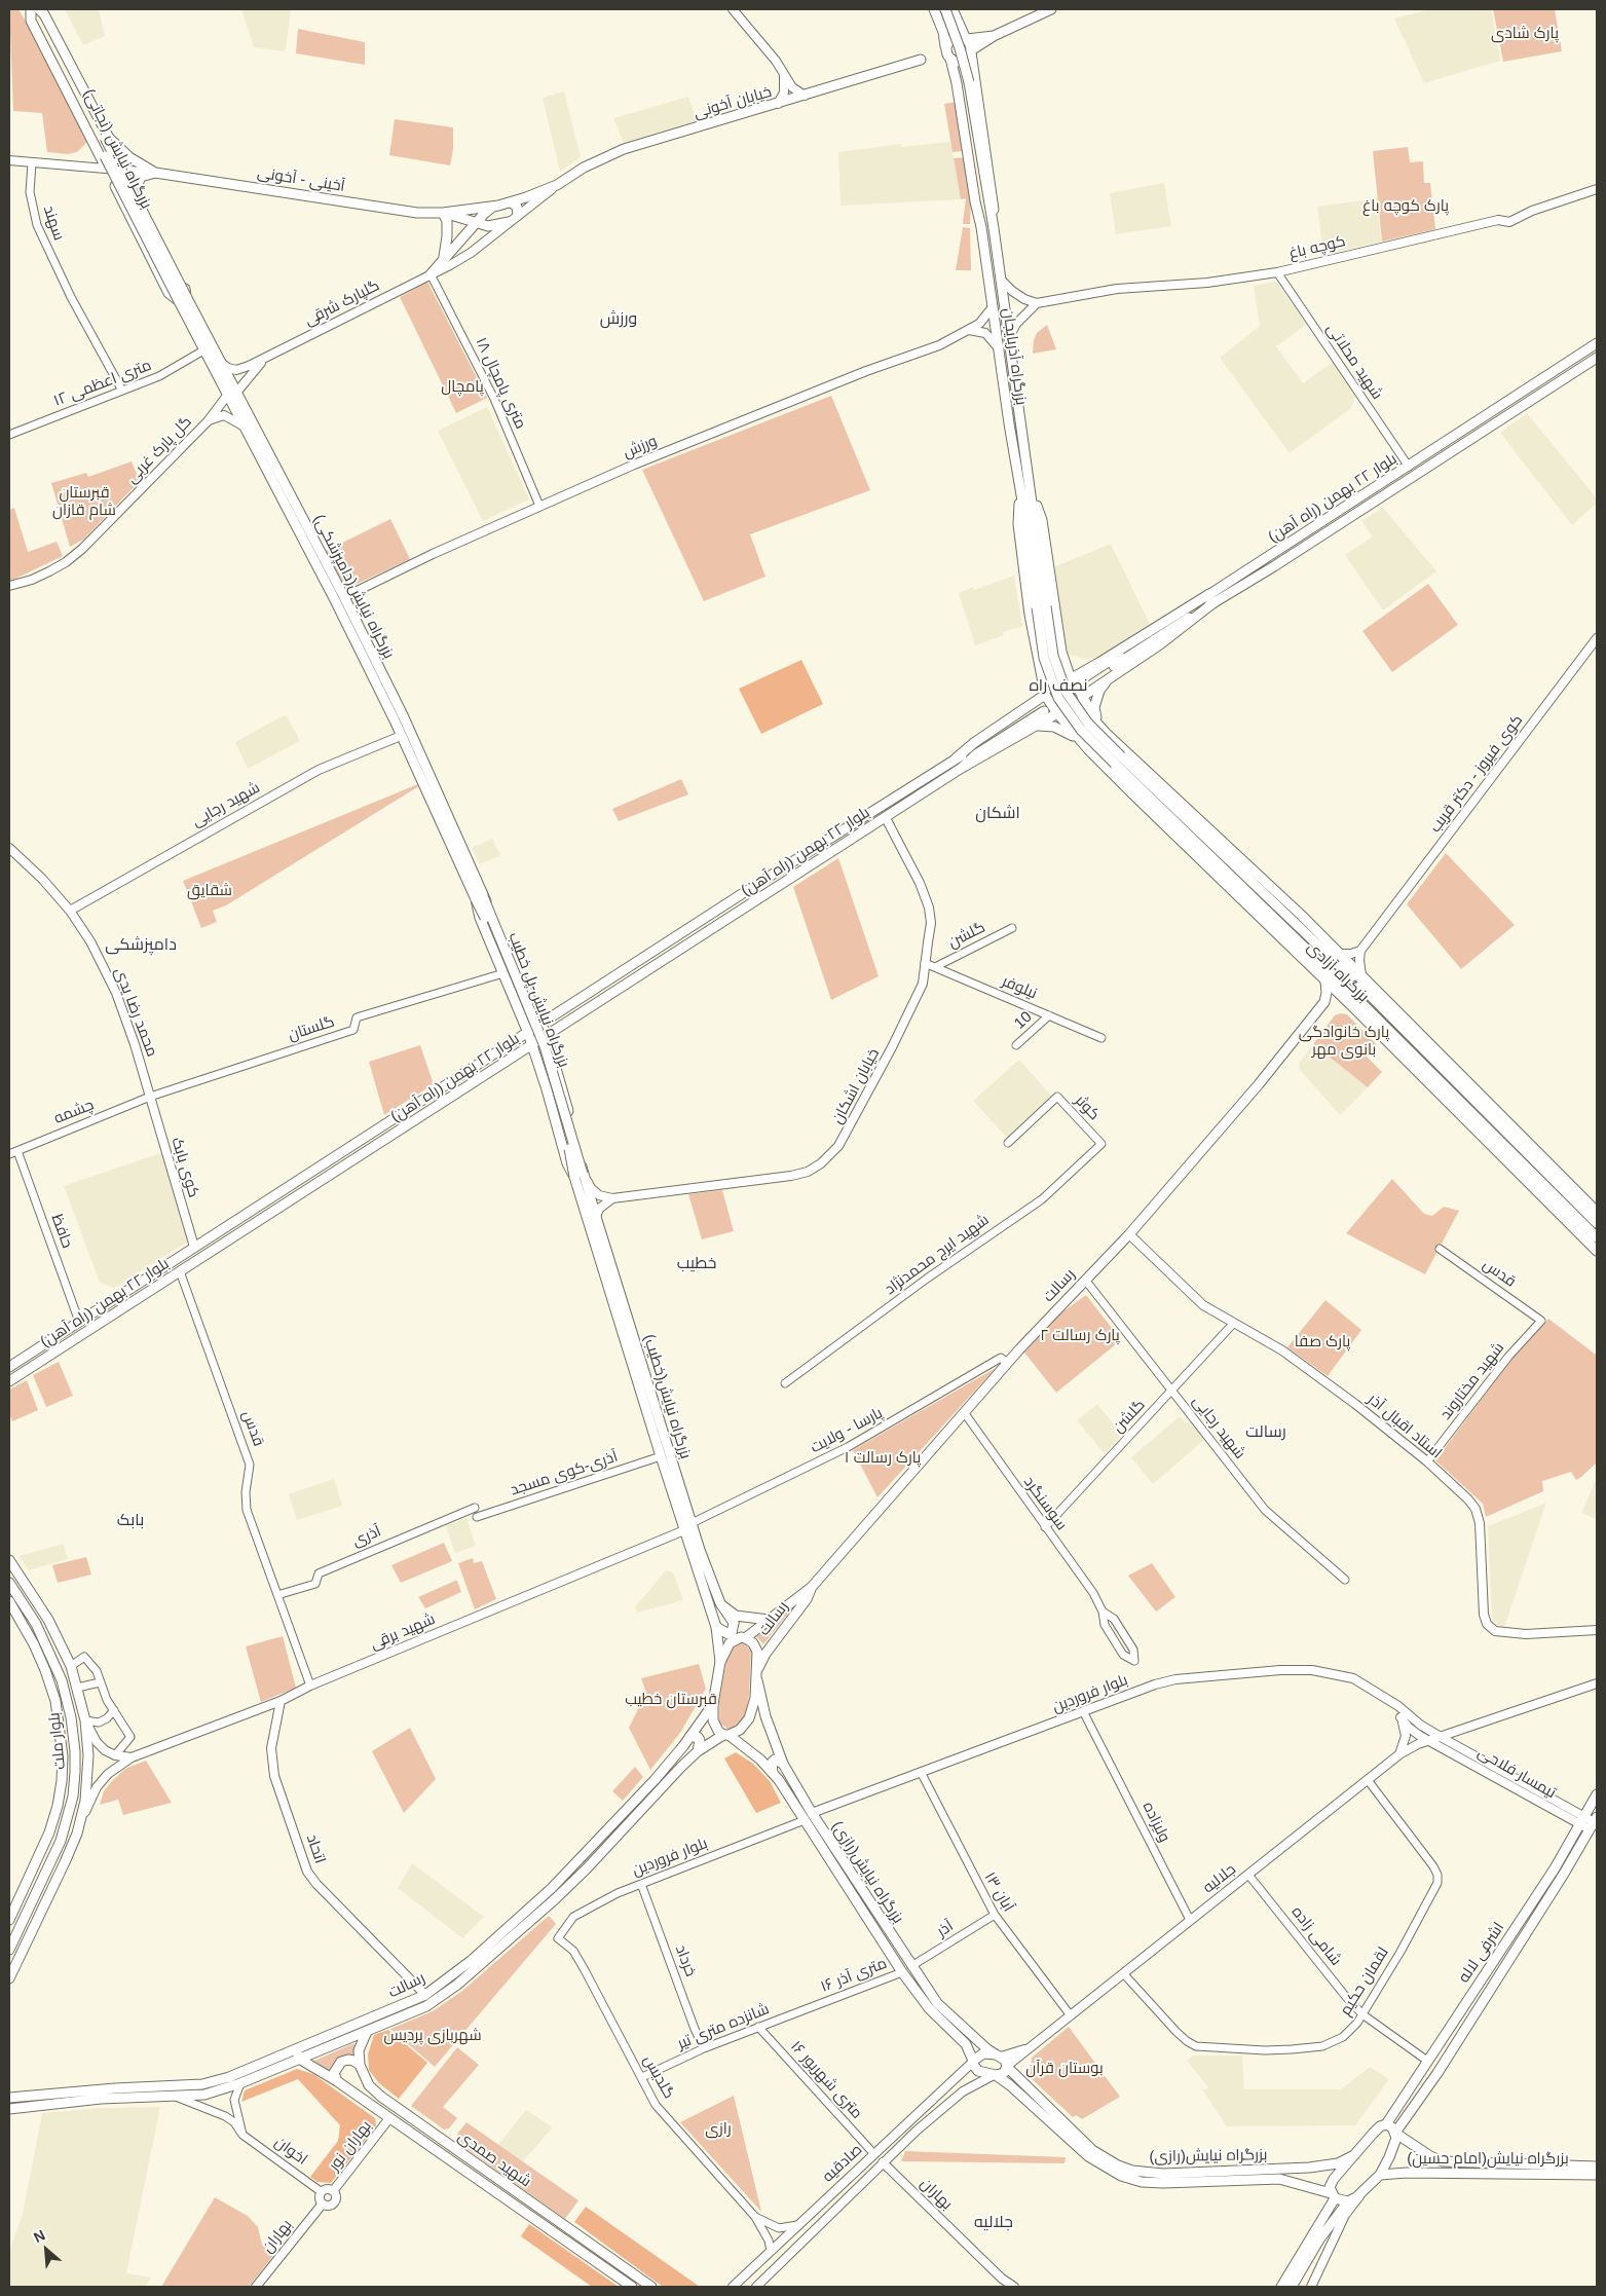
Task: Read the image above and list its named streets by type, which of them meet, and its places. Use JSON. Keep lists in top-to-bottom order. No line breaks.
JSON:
{"streets":{"main road":["خیابان آخونی","بزرگراه نیایش (نجاتی)","آخینی - آخونی","کوچه باغ","گلپارک شرقی","بزرگراه آذربایجان","ورزش","گل پارک غربی","بلوار ۲۲ بهمن (راه آهن)","بزرگراه نیایش(دامپزشکی)","کوی فیروز - دکتر قریب","شهید رجایی","بزرگراه آزادی","بزرگراه نیایش-پل خطیب","محمد رضا یدی","خیابان اشکان","کوی بابک","رسالت","بزرگراه نیایش(خطیب)","استاد اقبال آذر","شهید برقی","بلوار فروردین","بلوار ملت","تیمسار فلاحی","اتحاد","بزرگراه نیایش(رازی)","جلالیه","اشرفی لاله","بهاران نور","شهید صمدی","بزرگراه نیایش(امام حسین)","صادقیه","بهاران"],"street":["سهند","شهید محلاتی","۱۲ متری اعظمی","۱۸ متری پامچال","گلشن","نیلوفر","10","گلستان","کوثر","چشمه","حافظ","شهید ایرج محمدنژاد","قدس","شهید مختاروند","پارسا - ولایت","آذری-کوی مسجد","سوسنگرد","آذری","ولیزاده","۱۳ آبان","آذر","شامی زاده","خرداد","۱۶ متری آذر","لقمان حکیم","شانزده متری تیر","گلدیس","۱۶ متری شهریور","اخوان"]},"crossings":[["خیابان آخونی","گلپارک شرقی"],["بزرگراه نیایش (نجاتی)","بزرگراه نیایش(دامپزشکی)"],["سهند","۱۲ متری اعظمی"],["کوچه باغ","شهید محلاتی"],["گلپارک شرقی","۱۸ متری پامچال"],["گلپارک شرقی","گل پارک غربی"],["گلپارک شرقی","بزرگراه نیایش(دامپزشکی)"],["بزرگراه آذربایجان","ورزش"],["بزرگراه آذربایجان","بزرگراه آزادی"],["شهید محلاتی","بلوار ۲۲ بهمن (راه آهن)"],["۱۲ متری اعظمی","بزرگراه نیایش(دامپزشکی)"],["۱۸ متری پامچال","ورزش"],["ورزش","بزرگراه نیایش(دامپزشکی)"],["گل پارک غربی","بزرگراه نیایش(دامپزشکی)"],["بلوار ۲۲ بهمن (راه آهن)","خیابان اشکان"],["بلوار ۲۲ بهمن (راه آهن)","کوی بابک"],["بلوار ۲۲ بهمن (راه آهن)","حافظ"],["بلوار ۲۲ بهمن (راه آهن)","قدس"],["بزرگراه نیایش(دامپزشکی)","شهید رجایی"],["بزرگراه نیایش(دامپزشکی)","بزرگراه نیایش-پل خطیب"],["شهید رجایی","گلشن"],["شهید رجایی","محمد رضا یدی"],["شهید رجایی","رسالت"],["گلشن","نیلوفر"],["گلشن","استاد اقبال آذر"],["گلشن","سوسنگرد"],["نیلوفر","10"],["نیلوفر","خیابان اشکان"],["بزرگراه نیایش-پل خطیب","بزرگراه نیایش(خطیب)"],["محمد رضا یدی","گلستان"],["محمد رضا یدی","چشمه"],["محمد رضا یدی","کوی بابک"],["گلستان","چشمه"],["گلستان","کوی بابک"],["کوثر","شهید ایرج محمدنژاد"],["چشمه","کوی بابک"],["چشمه","حافظ"],["قدس","شهید مختاروند"],["قدس","آذری"],["قدس","شهید برقی"],["رسالت","بزرگراه نیایش(خطیب)"],["رسالت","استاد اقبال آذر"],["رسالت","پارسا - ولایت"],["رسالت","سوسنگرد"],["رسالت","اتحاد"],["رسالت","بزرگراه نیایش(رازی)"],["رسالت","اخوان"],["رسالت","شهید صمدی"],["شهید مختاروند","استاد اقبال آذر"],["بزرگراه نیایش(خطیب)","پارسا - ولایت"],["بزرگراه نیایش(خطیب)","آذری-کوی مسجد"],["بزرگراه نیایش(خطیب)","شهید برقی"],["شهید برقی","اتحاد"],["بلوار فروردین","تیمسار فلاحی"],["بلوار فروردین","ولیزاده"],["بلوار فروردین","بزرگراه نیایش(رازی)"],["بلوار فروردین","۱۳ آبان"],["بلوار فروردین","خرداد"],["بلوار فروردین","گلدیس"],["تیمسار فلاحی","جلالیه"],["تیمسار فلاحی","اشرفی لاله"],["ولیزاده","جلالیه"],["بزرگراه نیایش(رازی)","جلالیه"],["بزرگراه نیایش(رازی)","آذر"],["بزرگراه نیایش(رازی)","اشرفی لاله"],["بزرگراه نیایش(رازی)","۱۶ متری آذر"],["بزرگراه نیایش(رازی)","صادقیه"],["جلالیه","۱۳ آبان"],["جلالیه","شامی زاده"],["جلالیه","لقمان حکیم"],["۱۳ آبان","آذر"],["شامی زاده","اشرفی لاله"],["شامی زاده","لقمان حکیم"],["اشرفی لاله","بزرگراه نیایش(امام حسین)"],["خرداد","شانزده متری تیر"],["۱۶ متری آذر","شانزده متری تیر"],["شانزده متری تیر","گلدیس"],["شانزده متری تیر","۱۶ متری شهریور"],["۱۶ متری شهریور","صادقیه"],["بهاران نور","اخوان"],["بهاران نور","شهید صمدی"],["بهاران نور","بهاران"],["اخوان","بهاران"],["صادقیه","بهاران"]],"districts":["ورزش","نصف راه","اشکان","دامپزشکی","خطیب","رسالت","بابک","جلالیه"],"parks":["پارک شادی","پارک کوچه باغ","پامچال","قبرستان شام قازان","شقایق","پارک خانوادگی بانوی مهر","پارک رسالت ۲","پارک صفا","پارک رسالت ۱","قبرستان خطیب","شهربازی پردیس","بوستان قرآن","رازی"],"north":"top left"}
